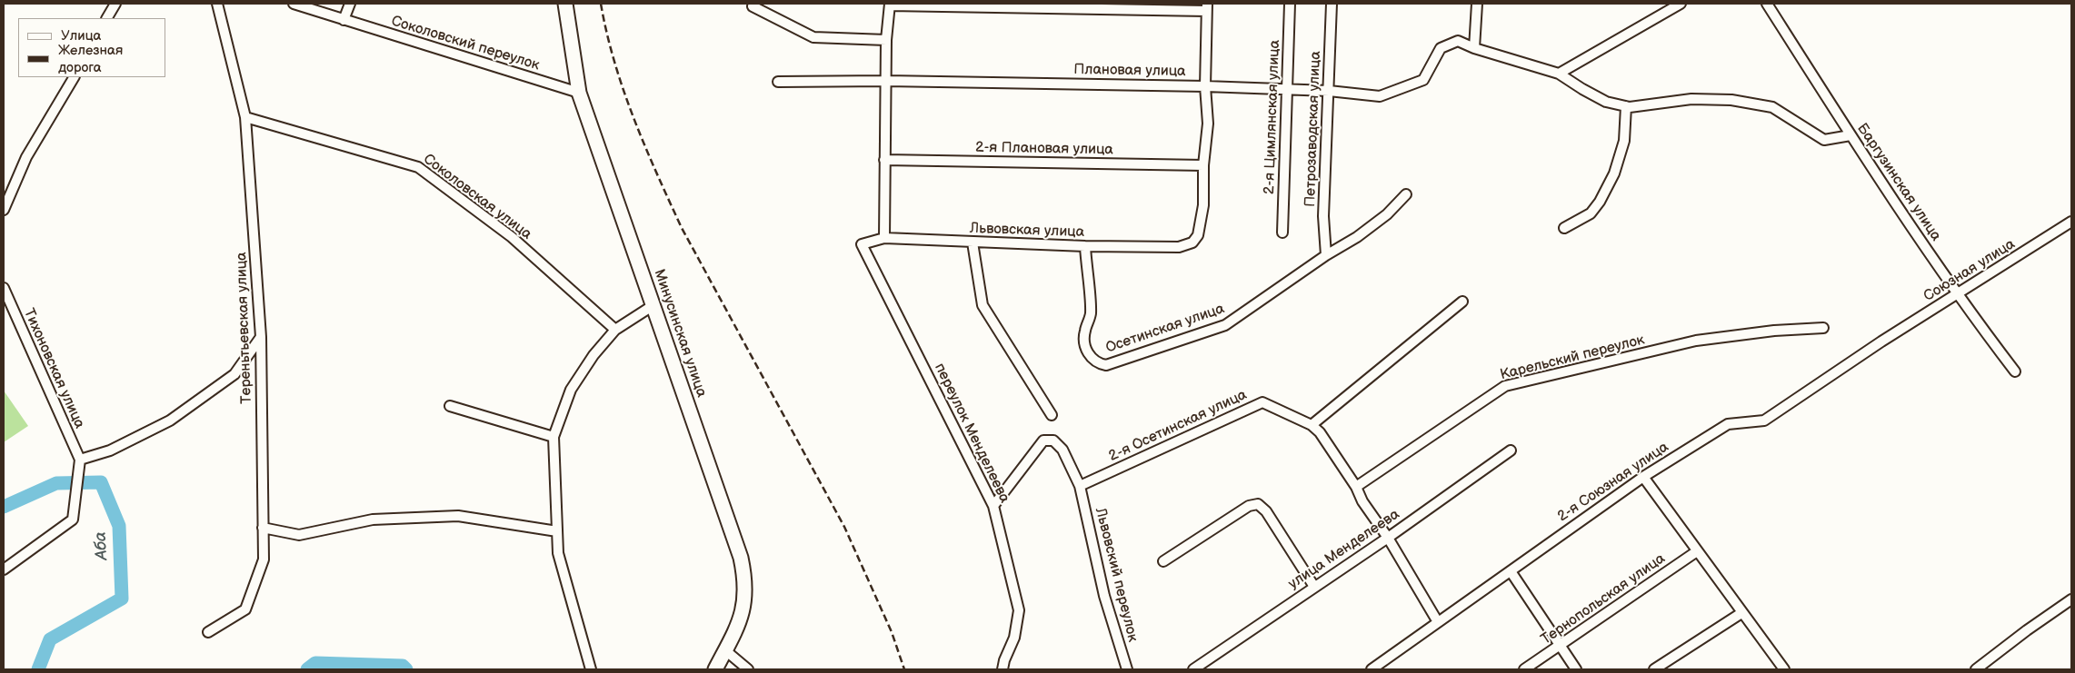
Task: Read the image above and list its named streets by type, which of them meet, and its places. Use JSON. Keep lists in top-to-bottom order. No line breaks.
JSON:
{"streets":{"main road":["Минусинская улица"],"street":["Соколовский переулок","Плановая улица","2-я Цимлянская улица","Петрозаводская улица","2-я Плановая улица","Баргузинская улица","Соколовская улица","Львовская улица","Союзная улица","Тереньтьевская улица","Осетинская улица","Карельский переулок","Тихоновская улица","2-я Осетинская улица","переулок Менделеева","2-я Союзная улица","улица Менделеева","Львовский переулок","Тернопольская улица"]},"crossings":[["Соколовский переулок","Минусинская улица"],["Плановая улица","2-я Цимлянская улица"],["Плановая улица","Петрозаводская улица"],["Петрозаводская улица","Осетинская улица"],["2-я Плановая улица","Львовская улица"],["Баргузинская улица","Союзная улица"],["Соколовская улица","Тереньтьевская улица"],["Львовская улица","Осетинская улица"],["Львовская улица","переулок Менделеева"],["Союзная улица","2-я Союзная улица"],["2-я Осетинская улица","Львовский переулок"],["переулок Менделеева","Львовский переулок"]],"water":["Аба"],"legend":["Улица","Железная дорога"]}
